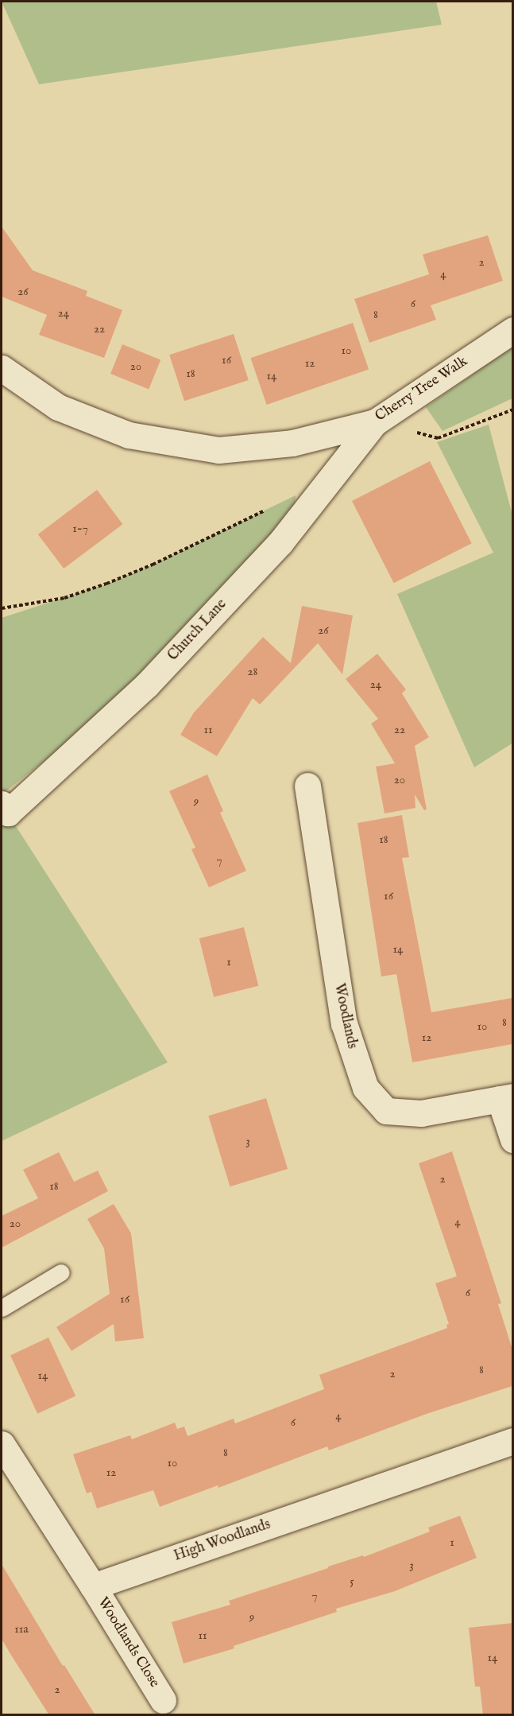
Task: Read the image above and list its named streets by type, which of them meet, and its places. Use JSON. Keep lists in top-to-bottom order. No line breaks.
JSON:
{"streets":{"street":["Cherry Tree Walk","Church Lane","Woodlands","High Woodlands","Woodlands Close"]},"crossings":[["Cherry Tree Walk","Church Lane"],["High Woodlands","Woodlands Close"]],"house_numbers":["2","4","26","6","24","8","22","10","16","12","20","18","14","1-7","26","28","24","11","22","20","9","18","7","16","14","1","8","10","12","3","2","18","4","20","6","16","8","2","14","4","6","8","10","12","1","3","5","7","9","11a","11","14","2"]}
